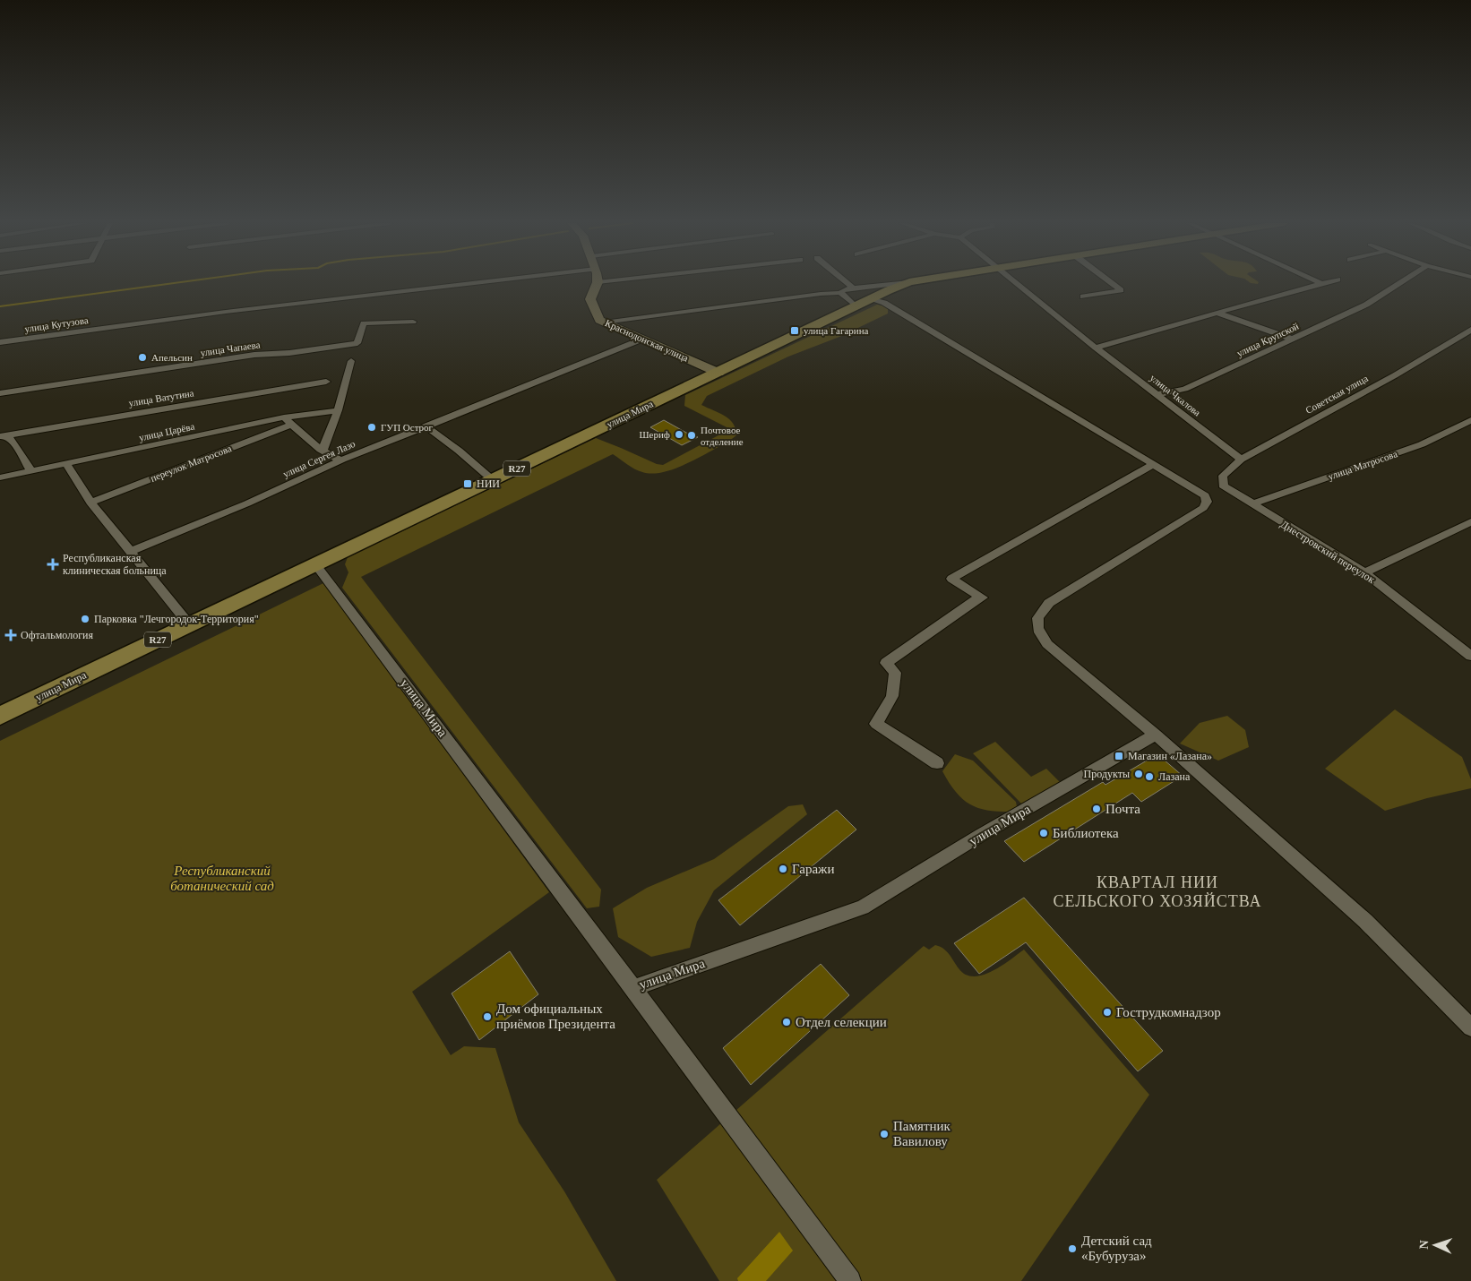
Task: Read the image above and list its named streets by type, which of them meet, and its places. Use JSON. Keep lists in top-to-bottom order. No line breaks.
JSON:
{"streets":{"main road":["улица Мира","R27"],"street":["улица Кутузова","улица Крупской","Краснодонская улица","улица Чапаева","Советская улица","улица Чкалова","улица Ватутина","улица Царёва","улица Сергея Лазо","переулок Матросова","улица Матросова","Днестровский переулок"]},"crossings":[["улица Крупской","улица Чкалова"],["Краснодонская улица","улица Мира"],["Краснодонская улица","улица Сергея Лазо"],["Советская улица","улица Чкалова"],["Советская улица","Днестровский переулок"],["улица Мира","R27"],["улица Матросова","Днестровский переулок"]],"districts":["КВАРТАЛ НИИ СЕЛЬСКОГО ХОЗЯЙСТВА"],"parks":["Республиканский ботанический сад"],"places":{"transit":["улица Гагарина","НИИ","Магазин «Лазана»"],"other":["Апельсин","ГУП Острог","Шериф","Почтовое отделение","Парковка \"Лечгородок-Территория\"","Продукты","Лазана","Почта","Библиотека","Гаражи","Гострудкомнадзор","Дом официальных приёмов Президента","Отдел селекции","Памятник Вавилову","Детский сад «Бубуруза»"],"health":["Республиканская клиническая больница","Офтальмология"]},"north":"left"}
